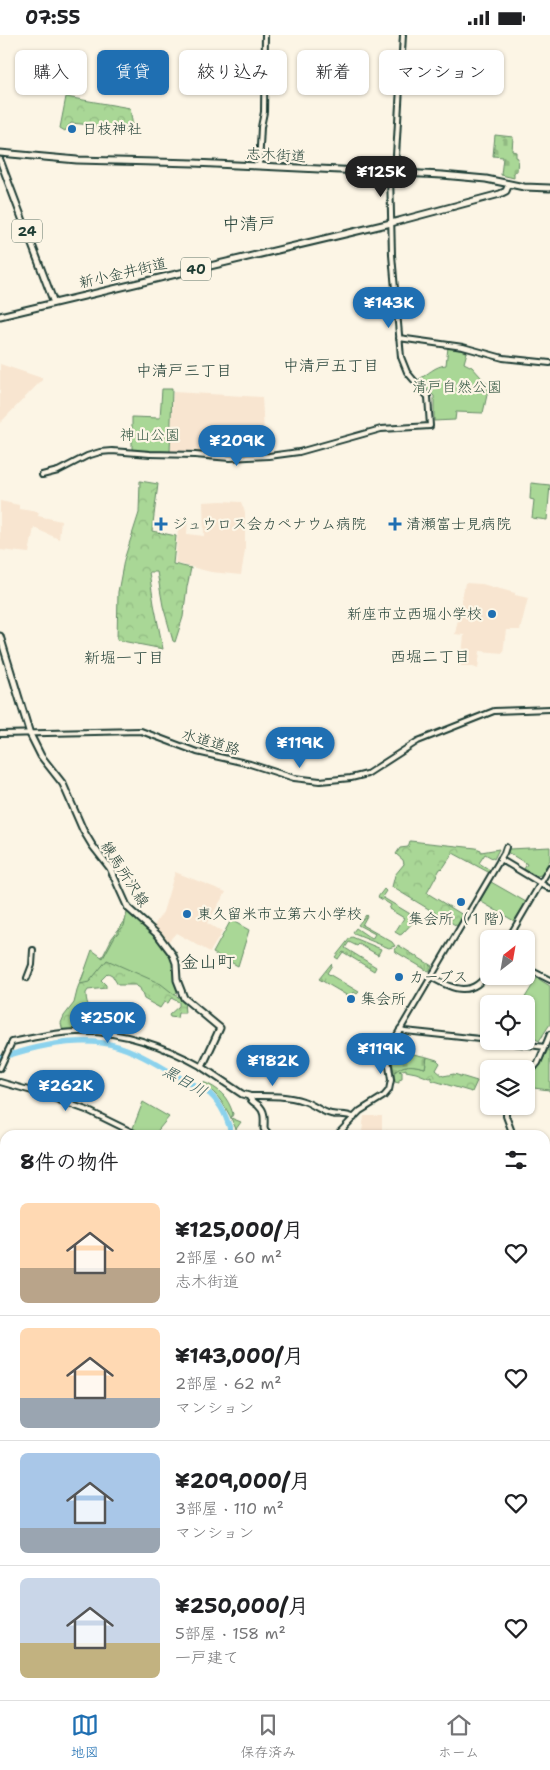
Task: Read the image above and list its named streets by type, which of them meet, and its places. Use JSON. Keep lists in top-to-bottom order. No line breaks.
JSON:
{"streets":{"main road":["志木街道","24","40","新小金井街道","練馬所沢線"],"street":["水道道路"]},"crossings":[["志木街道","新小金井街道"],["24","新小金井街道"],["水道道路","練馬所沢線"]],"districts":["中清戸","中清戸五丁目","中清戸三丁目","西堀二丁目","新堀一丁目","金山町"],"water":["黒目川"],"parks":["清戸自然公園","神山公園"],"places":{"other":["日枝神社","新座市立西堀小学校","集会所（１階）","東久留米市立第六小学校","カーブス","集会所"],"health":["ジュウロス会カペナウム病院","清瀬富士見病院"]},"north":"top right","page":{"status":"07:55","chip":["購入","賃貸","絞り込み","新着","マンション"],"price":["¥125K","¥143K","¥209K","¥119K","¥250K","¥119K","¥182K","¥262K"],"heading":"8件の物件","list":[{"name":"¥125,000/月","note":"2部屋 · 60 m² · 志木街道"},{"name":"¥143,000/月","note":"2部屋 · 62 m² · マンション"},{"name":"¥209,000/月","note":"3部屋 · 110 m² · マンション"},{"name":"¥250,000/月","note":"5部屋 · 158 m² · 一戸建て"}],"tabs":["地図","保存済み","ホーム"]}}
